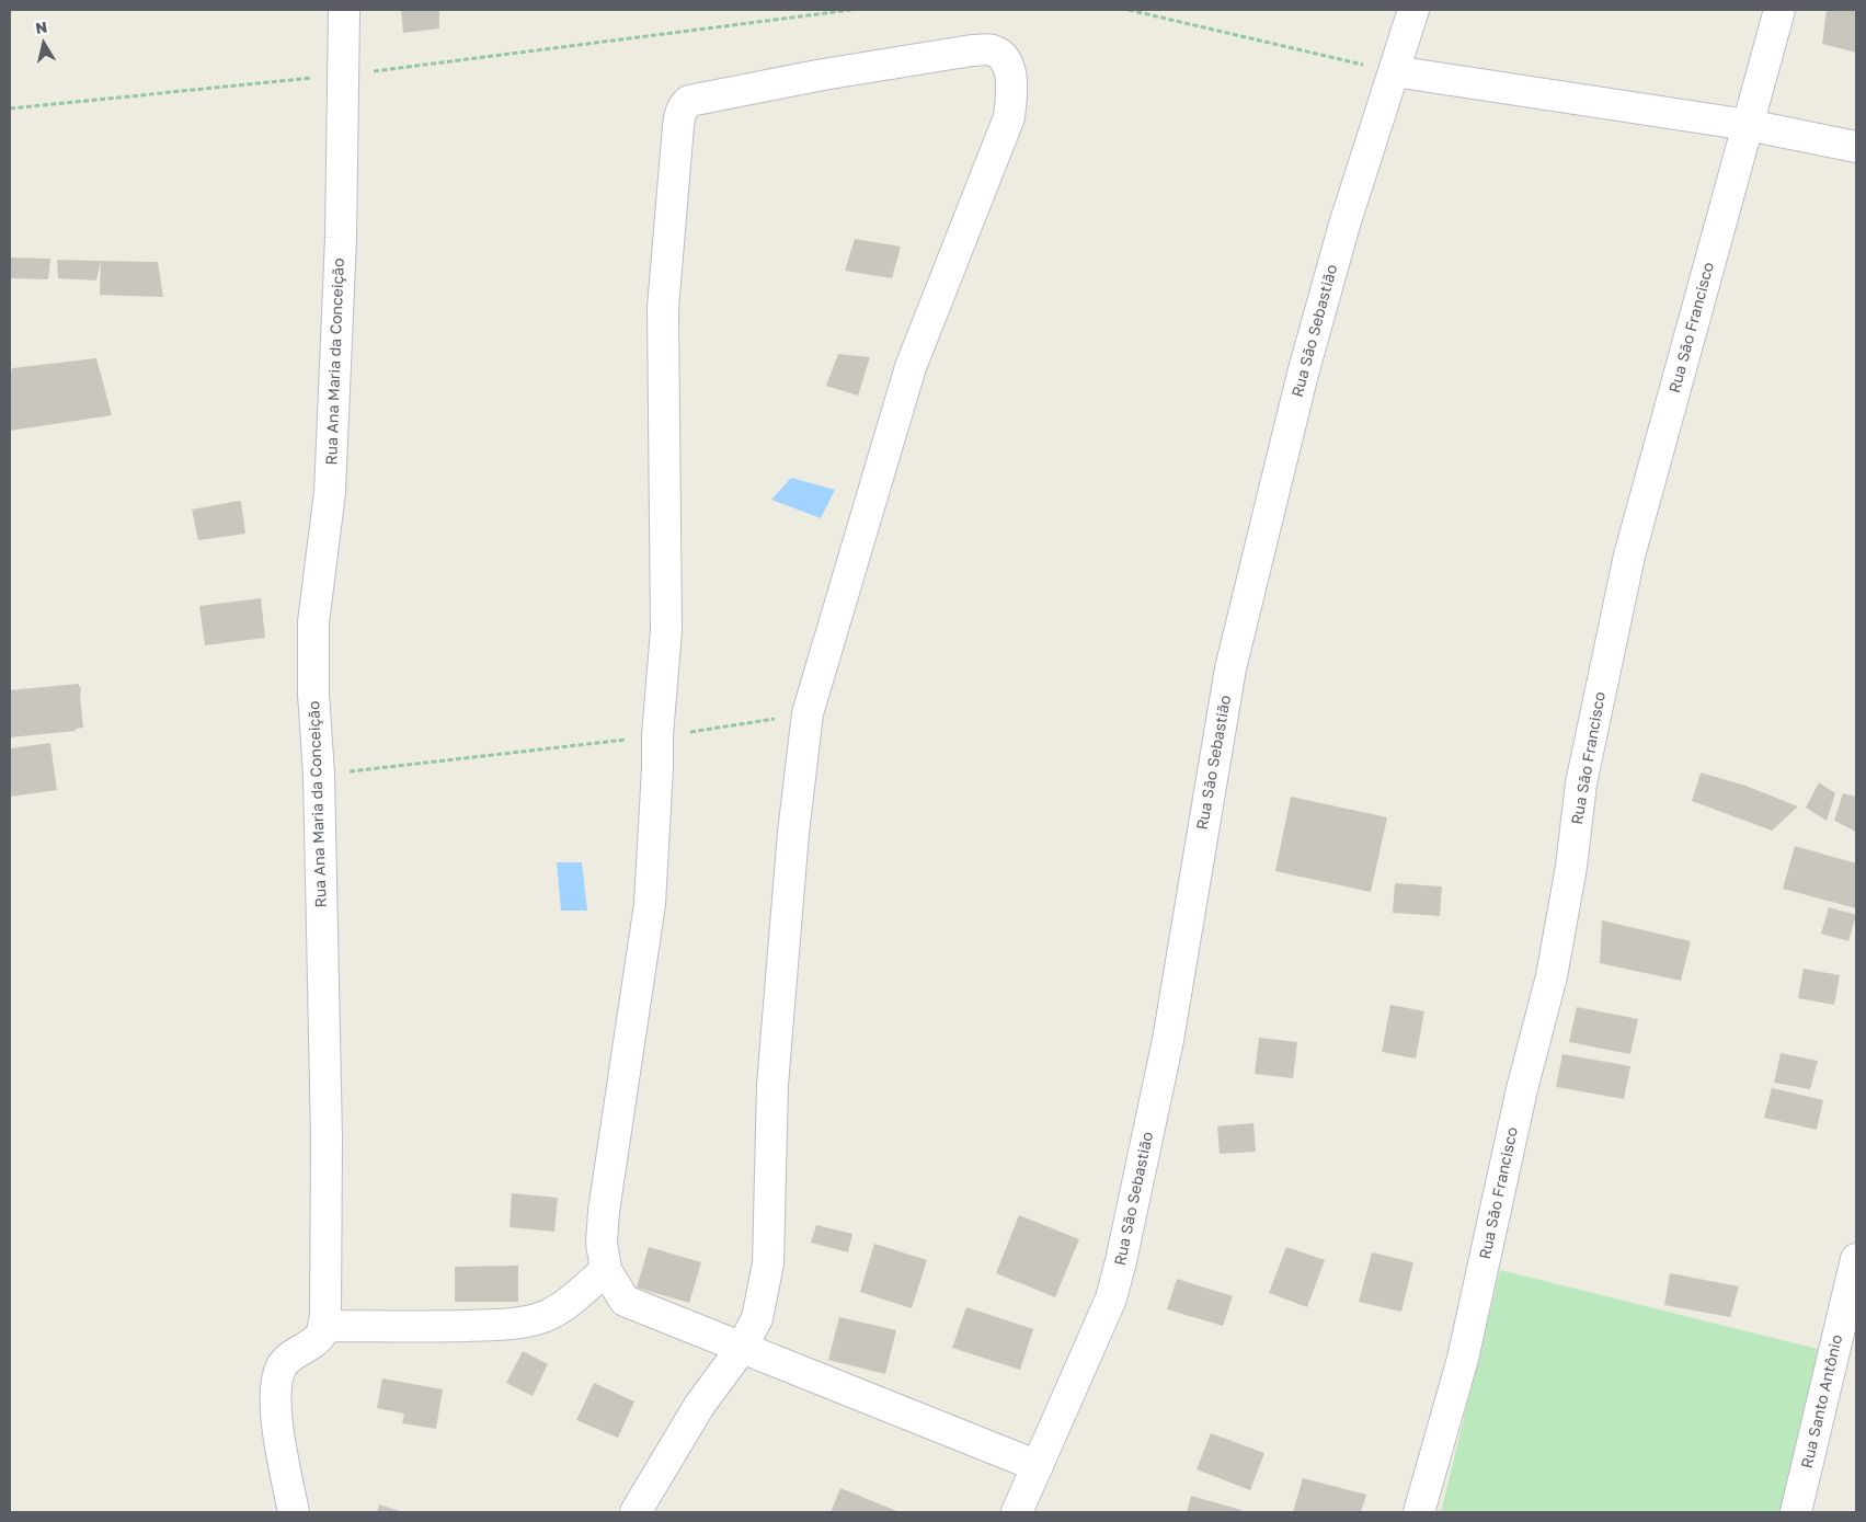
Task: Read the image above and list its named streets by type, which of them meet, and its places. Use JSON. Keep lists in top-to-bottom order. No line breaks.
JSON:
{"streets":{"street":["Rua São Francisco","Rua São Sebastião","Rua Ana Maria da Conceição","Rua Santo Antônio"]},"north":"top"}
